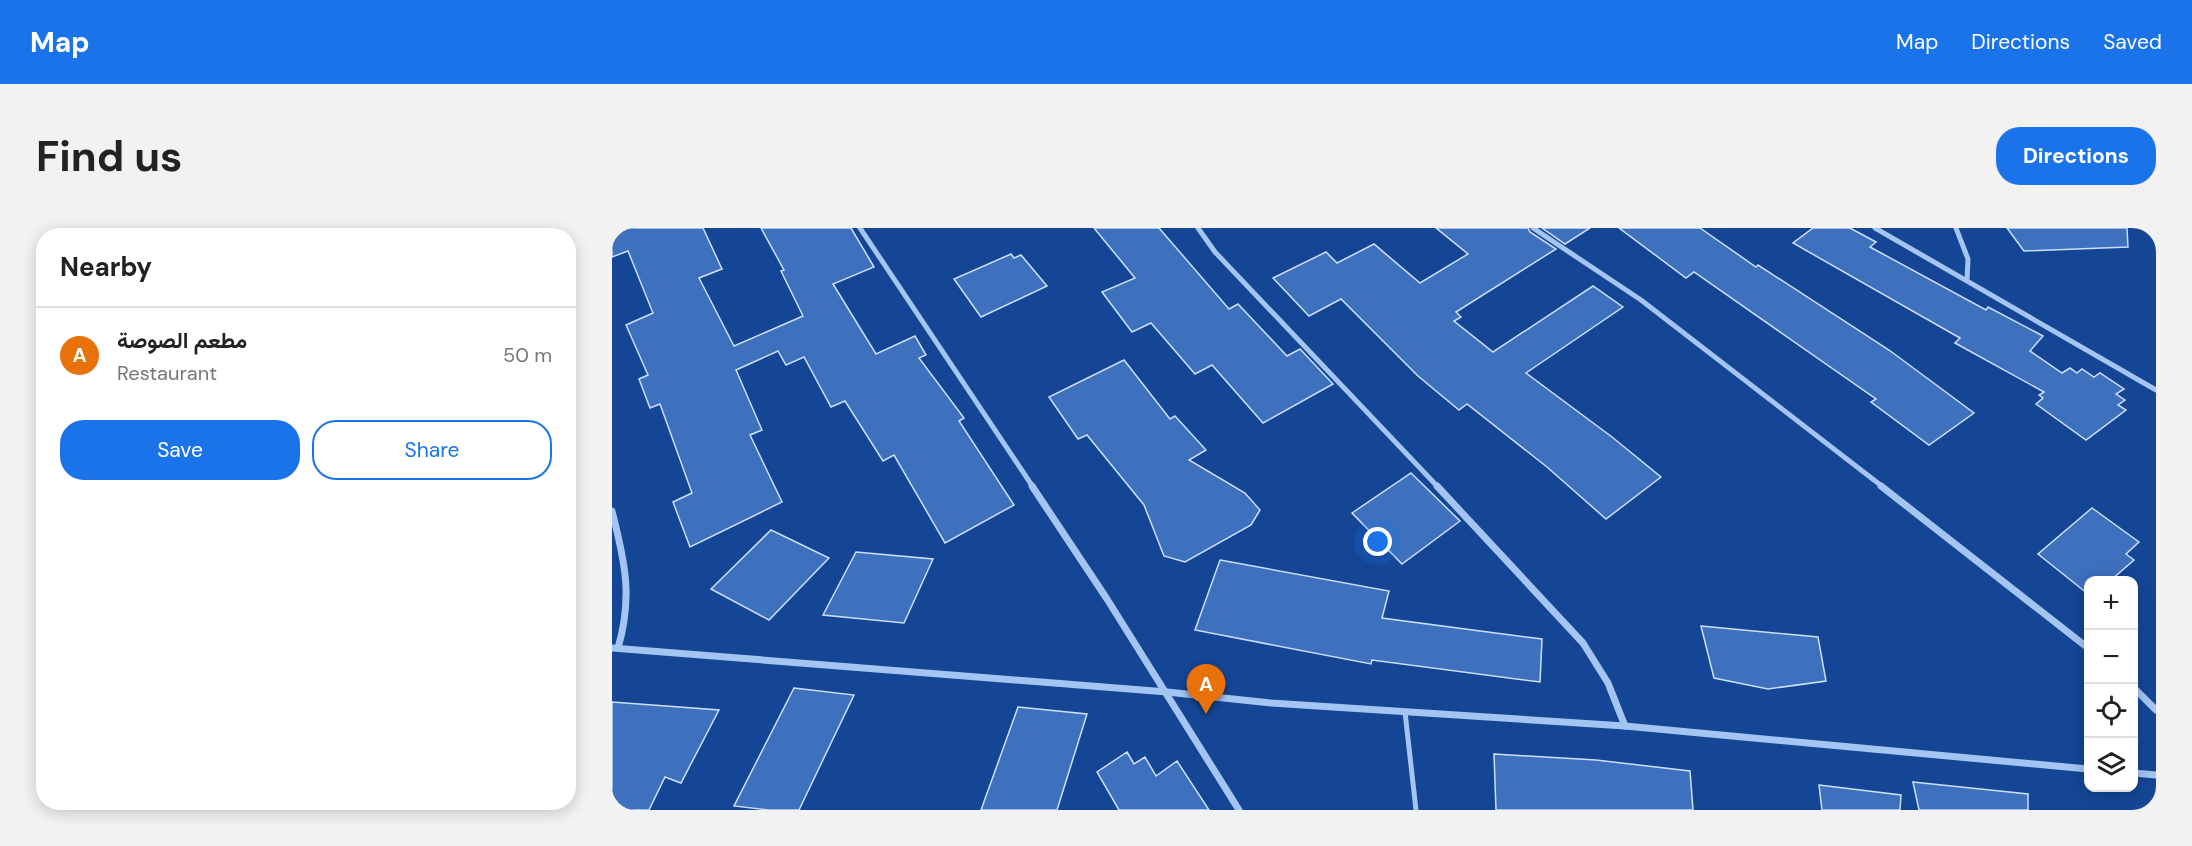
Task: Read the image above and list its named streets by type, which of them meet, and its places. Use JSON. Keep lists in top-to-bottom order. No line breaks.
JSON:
{"page":{"header":"Map","nav":["Map","Directions","Saved"],"buttons":["Directions",["Save","Share"]],"title":"Find us","heading":"Nearby","list":[{"mark":"A","name":"مطعم الصوصة","note":"Restaurant","value":"50 m"}],"map_buttons":["+","−"],"pins":"A"}}
